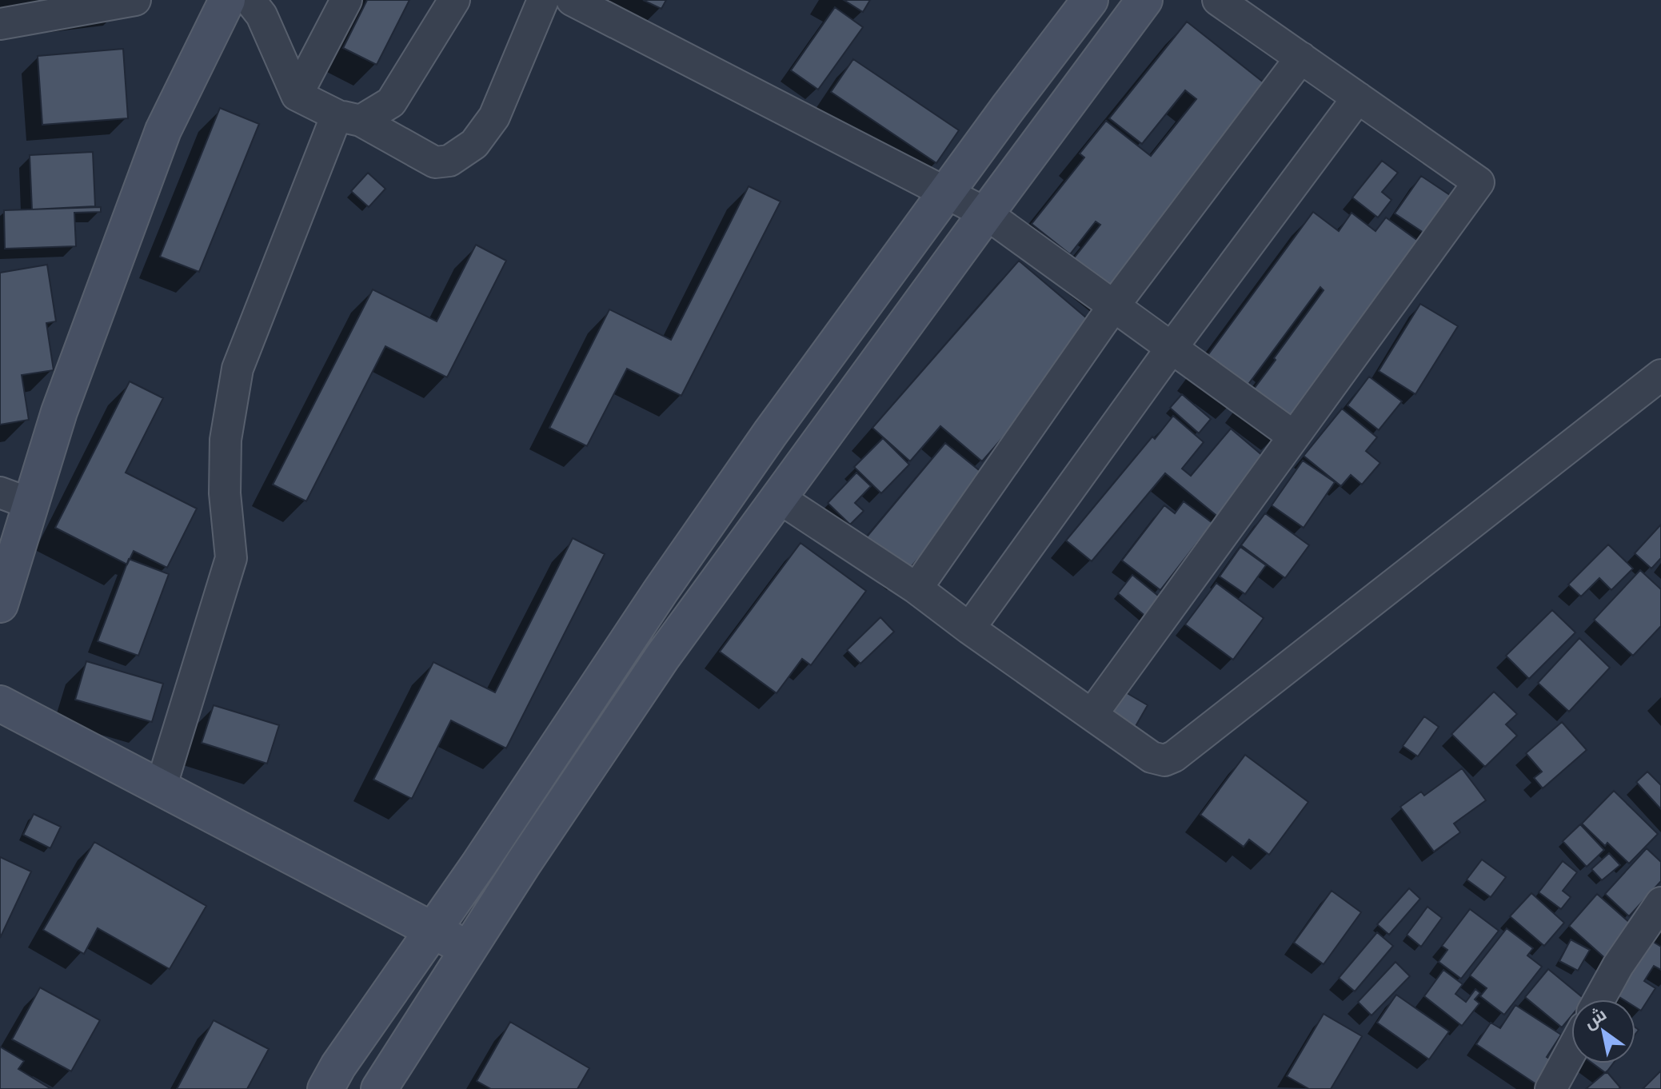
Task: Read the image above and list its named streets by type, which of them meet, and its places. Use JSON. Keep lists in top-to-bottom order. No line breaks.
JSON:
{"north":"top left"}
